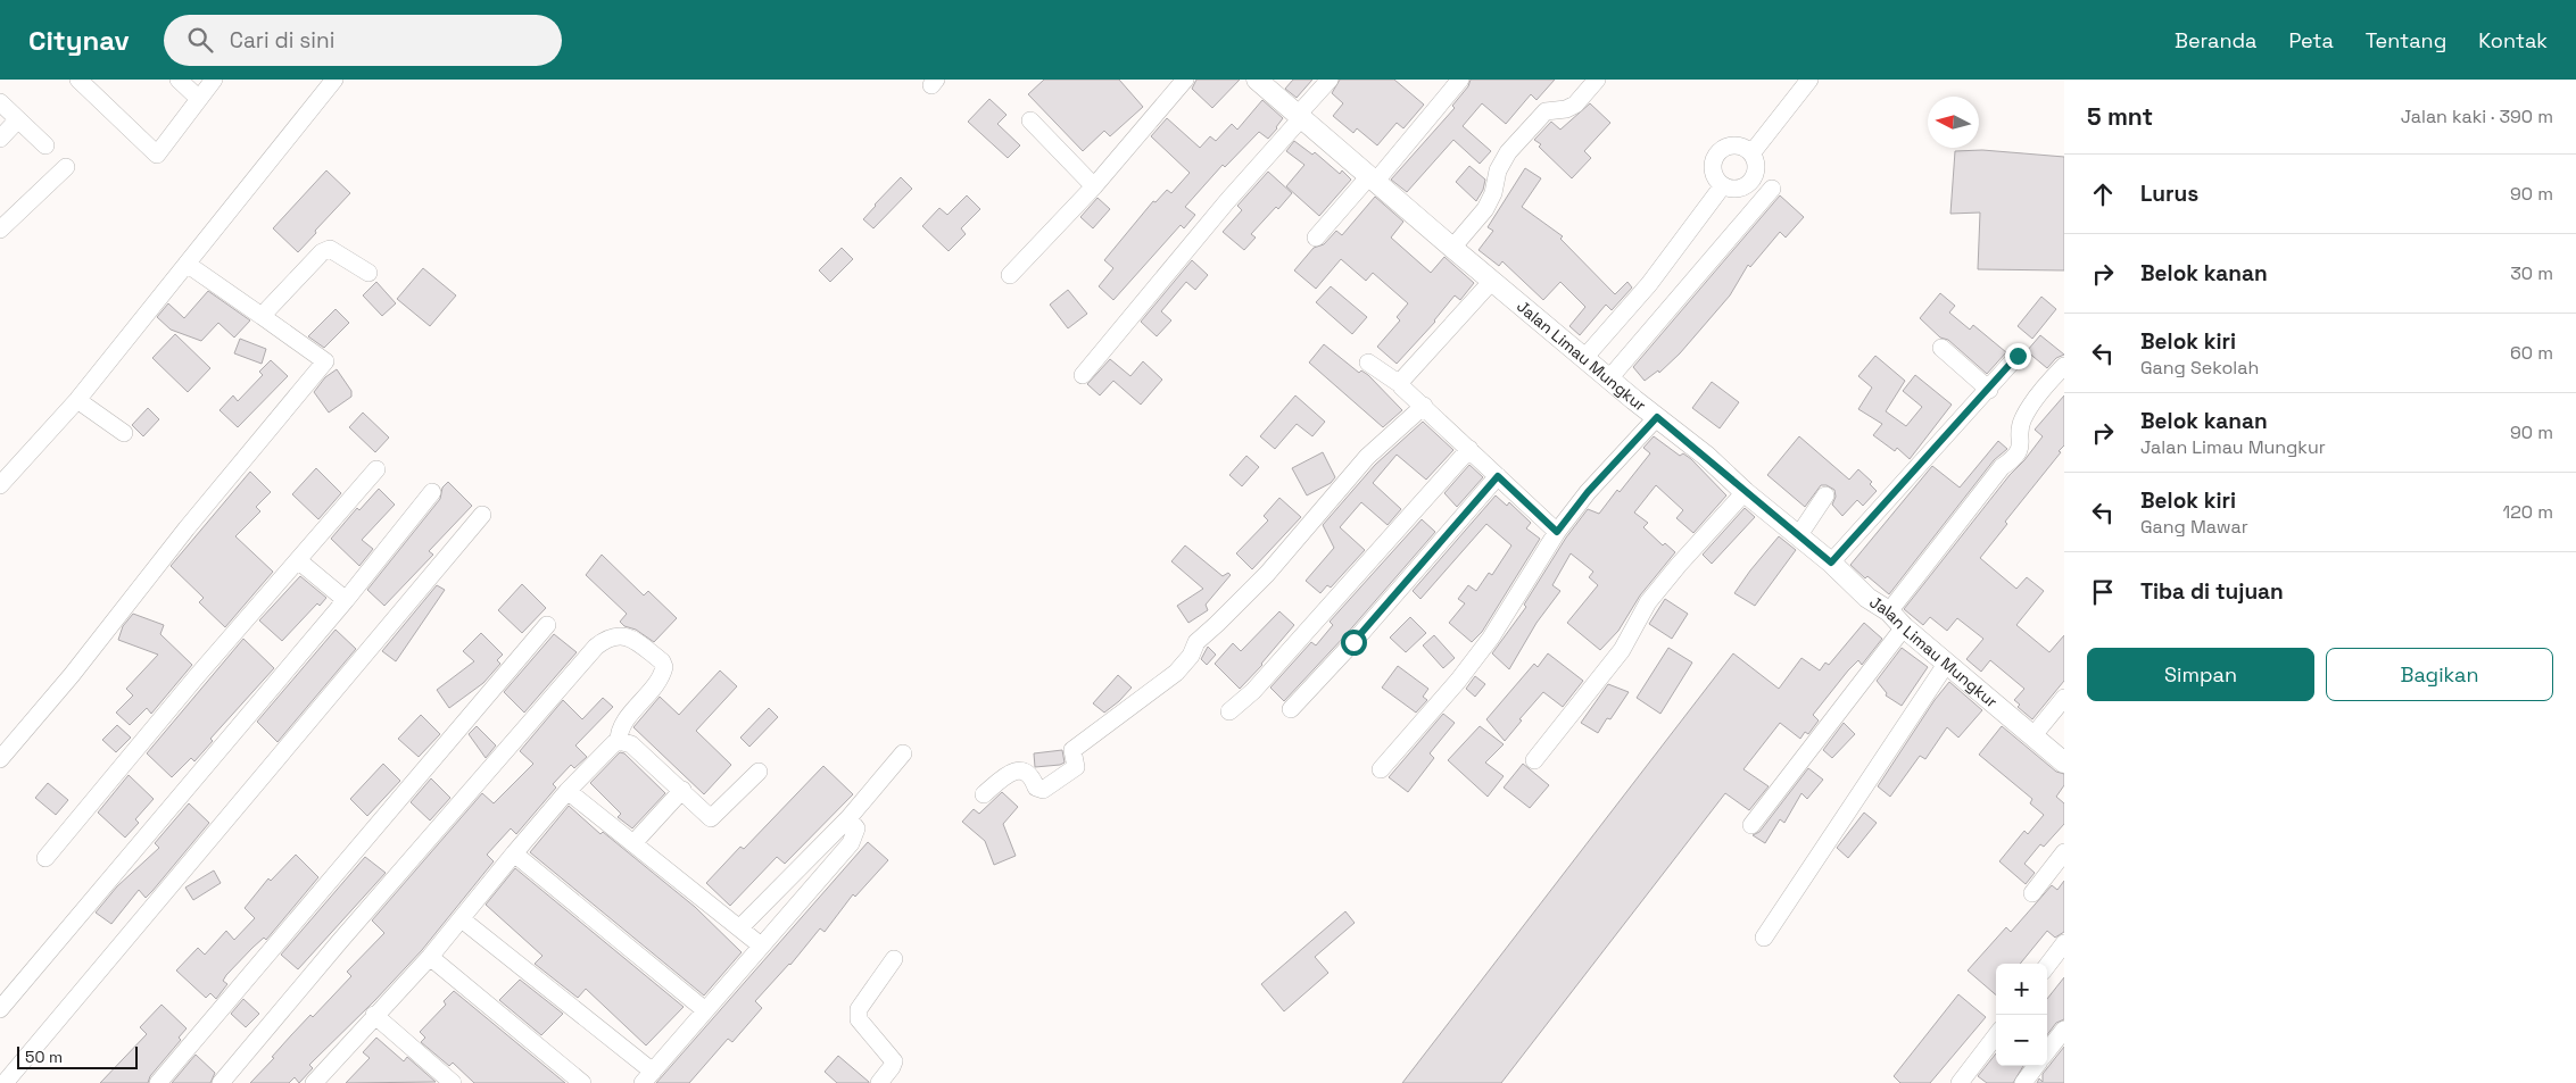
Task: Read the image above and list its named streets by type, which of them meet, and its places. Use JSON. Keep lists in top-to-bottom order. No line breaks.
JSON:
{"streets":{"street":["Jalan Limau Mungkur"]},"scale_bar":"50 m","north":"left","page":{"header":"Citynav","search":"Cari di sini","nav":["Beranda","Peta","Tentang","Kontak"],"heading":["5 mnt","Jalan kaki · 390 m"],"list":[["Lurus","90 m"],["Belok kanan","30 m"],["Belok kiri","Gang Sekolah","60 m"],["Belok kanan","Jalan Limau Mungkur","90 m"],["Belok kiri","Gang Mawar","120 m"],"Tiba di tujuan"],"buttons":["Simpan","Bagikan"],"map_buttons":["+","−"],"scale":"50 m"}}
